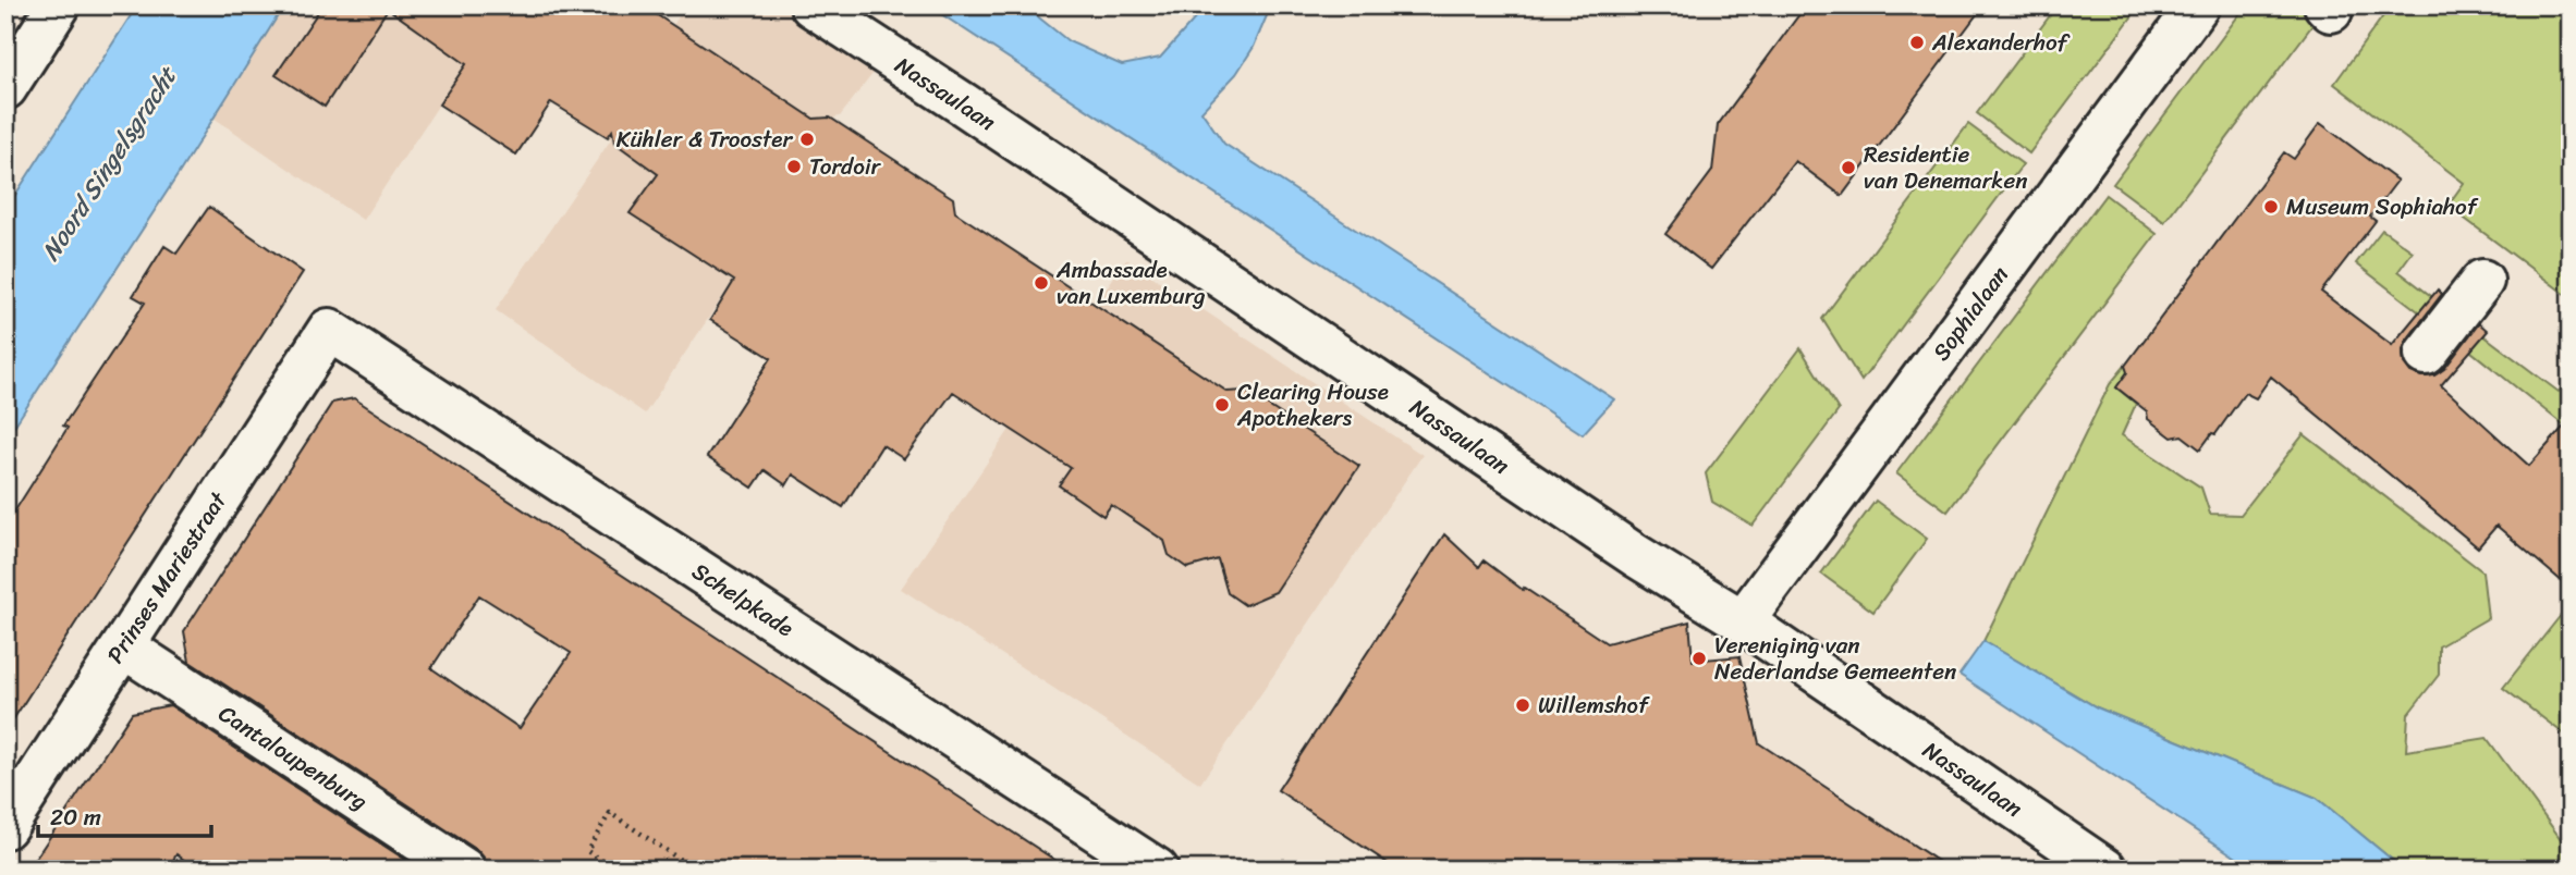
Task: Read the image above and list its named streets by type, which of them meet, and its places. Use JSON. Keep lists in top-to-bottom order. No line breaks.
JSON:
{"streets":{"street":["Nassaulaan","Sophialaan","Prinses Mariestraat","Schelpkade","Cantaloupenburg"]},"crossings":[["Nassaulaan","Sophialaan"],["Prinses Mariestraat","Schelpkade"],["Prinses Mariestraat","Cantaloupenburg"]],"water":["Noord Singelsgracht"],"places":["Alexanderhof","Kühler & Trooster","Tordoir","Residentie van Denemarken","Museum Sophiahof","Ambassade van Luxemburg","Clearing House Apothekers","Vereniging van Nederlandse Gemeenten","Willemshof"],"scale_bar":"20 m"}
